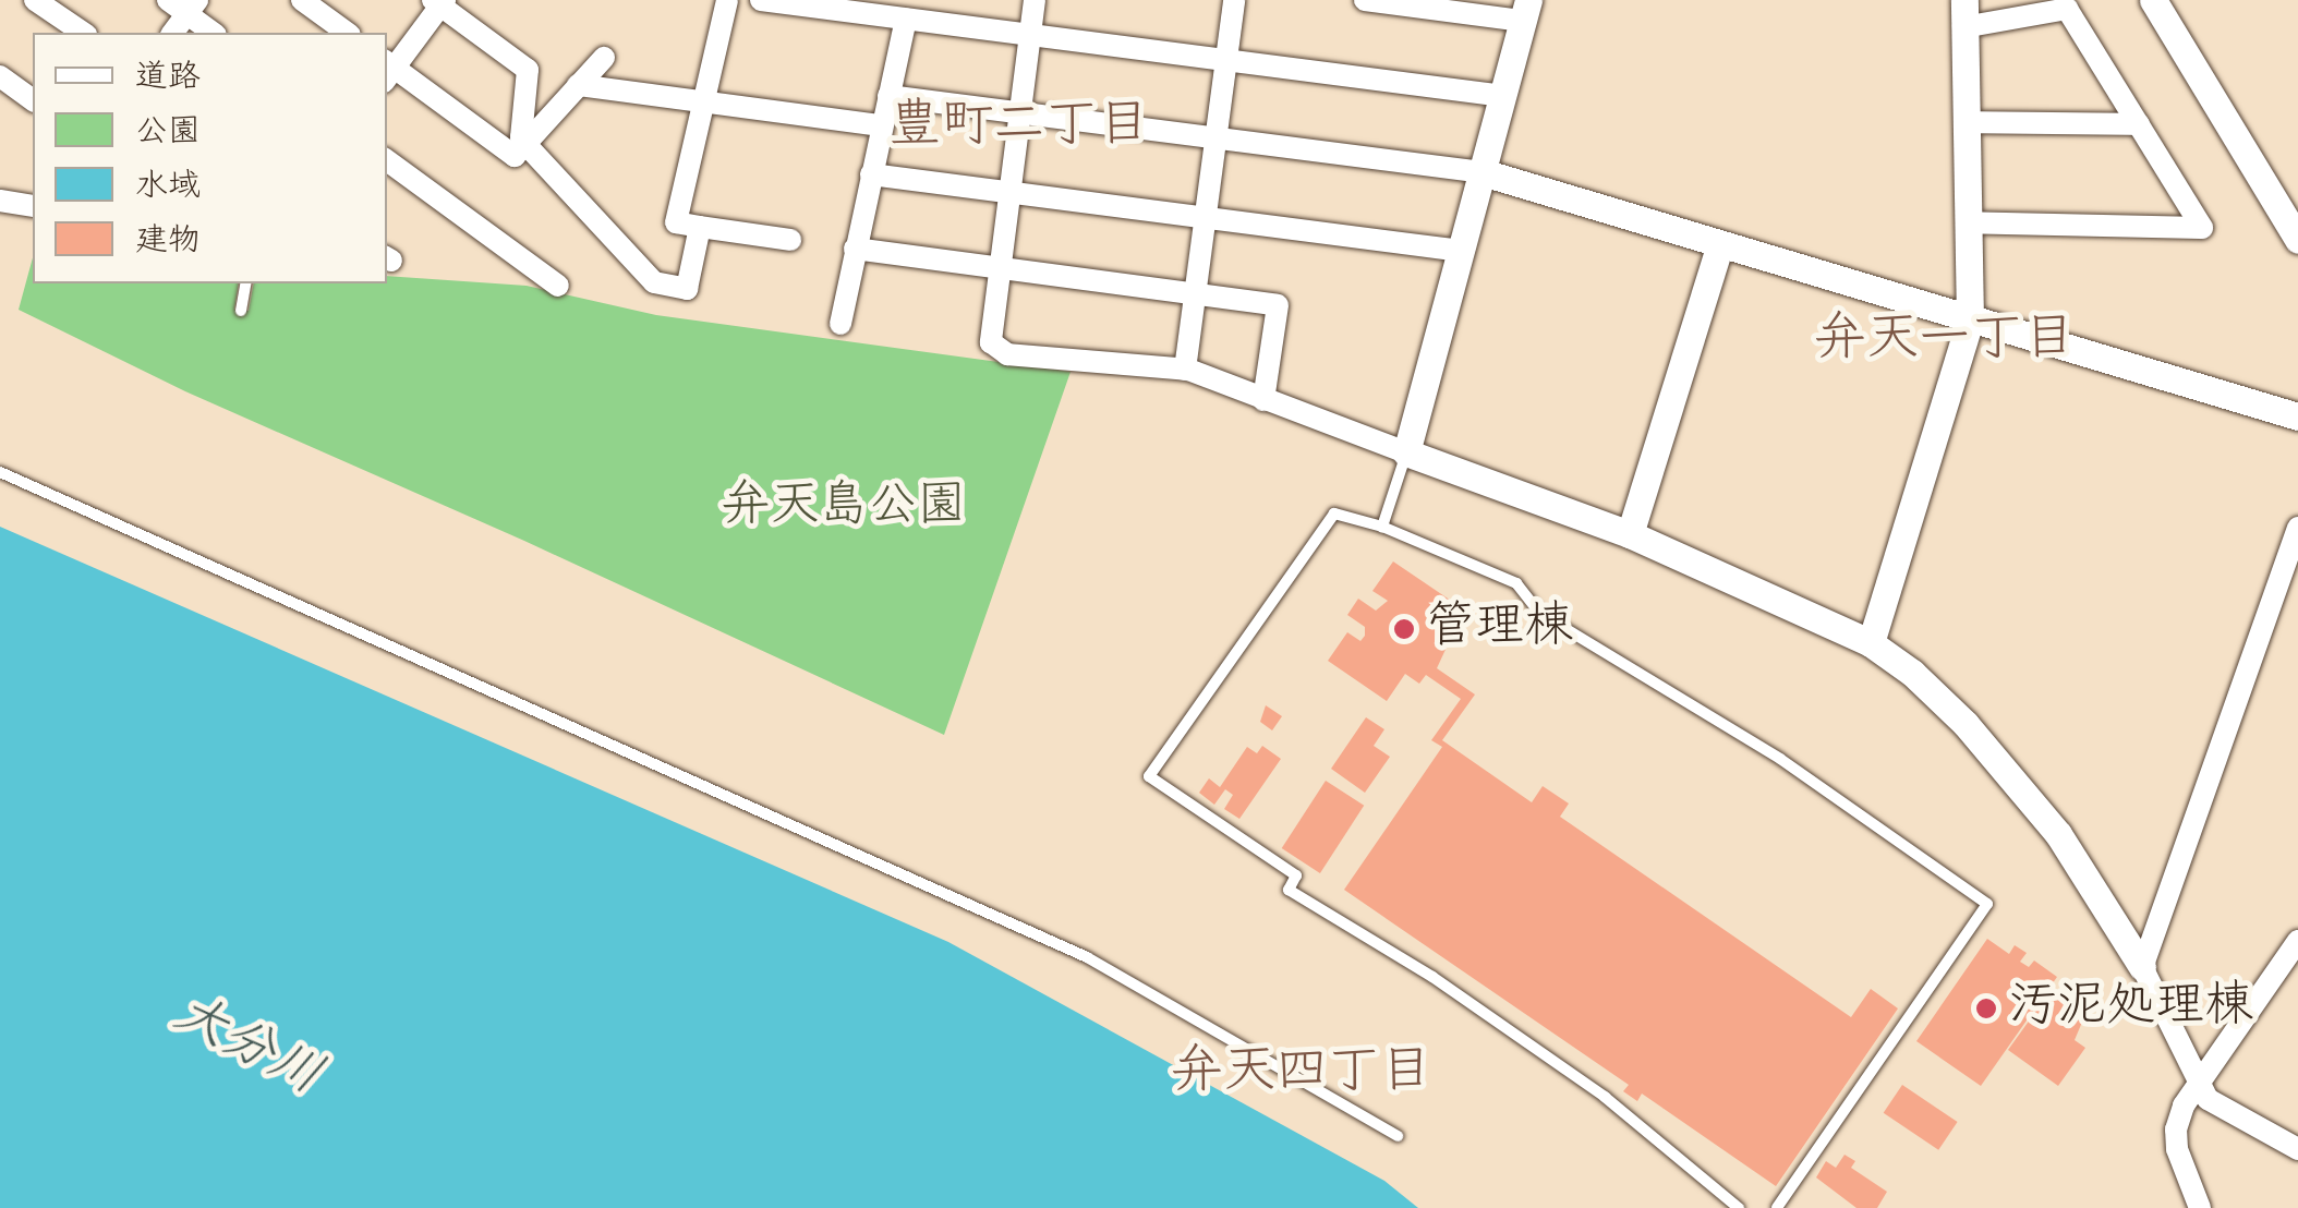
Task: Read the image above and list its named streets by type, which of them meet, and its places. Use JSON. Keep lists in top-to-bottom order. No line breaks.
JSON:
{"districts":["豊町二丁目","弁天一丁目","弁天四丁目"],"water":["大分川"],"parks":["弁天島公園"],"places":["管理棟","汚泥処理棟"],"legend":["道路","公園","水域","建物"]}
